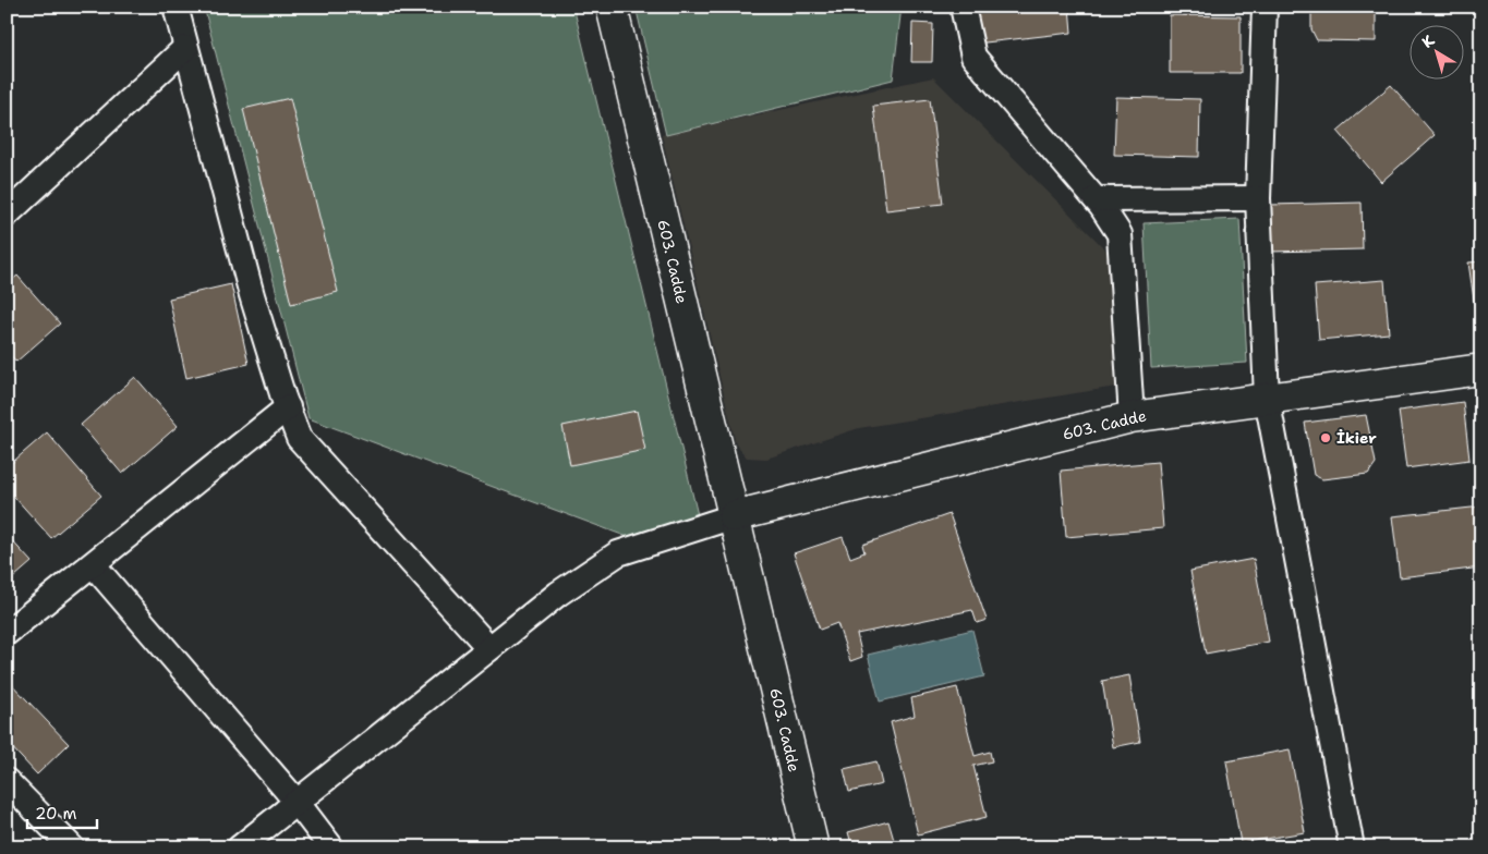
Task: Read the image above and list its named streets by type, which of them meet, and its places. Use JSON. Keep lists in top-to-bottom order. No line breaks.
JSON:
{"streets":{"street":["603. Cadde"]},"places":["İkier"],"scale_bar":"20 m","north":"top left"}
